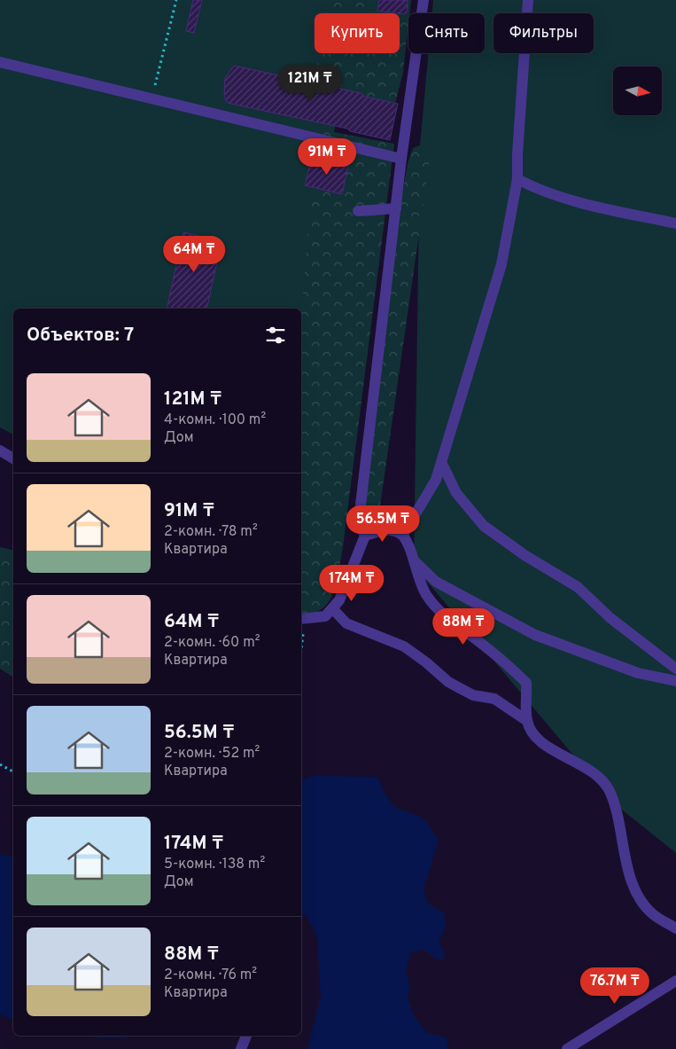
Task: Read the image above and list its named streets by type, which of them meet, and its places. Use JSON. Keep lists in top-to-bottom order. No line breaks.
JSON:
{"north":"right","page":{"chip":["Купить","Снять","Фильтры"],"price":["121M ₸","91M ₸","64M ₸","56.5M ₸","174M ₸","88M ₸","76.7M ₸"],"heading":"Объектов: 7","list":[{"name":"121M ₸","note":"4-комн. · 100 m² · Дом"},{"name":"91M ₸","note":"2-комн. · 78 m² · Квартира"},{"name":"64M ₸","note":"2-комн. · 60 m² · Квартира"},{"name":"56.5M ₸","note":"2-комн. · 52 m² · Квартира"},{"name":"174M ₸","note":"5-комн. · 138 m² · Дом"},{"name":"88M ₸","note":"2-комн. · 76 m² · Квартира"}]}}
